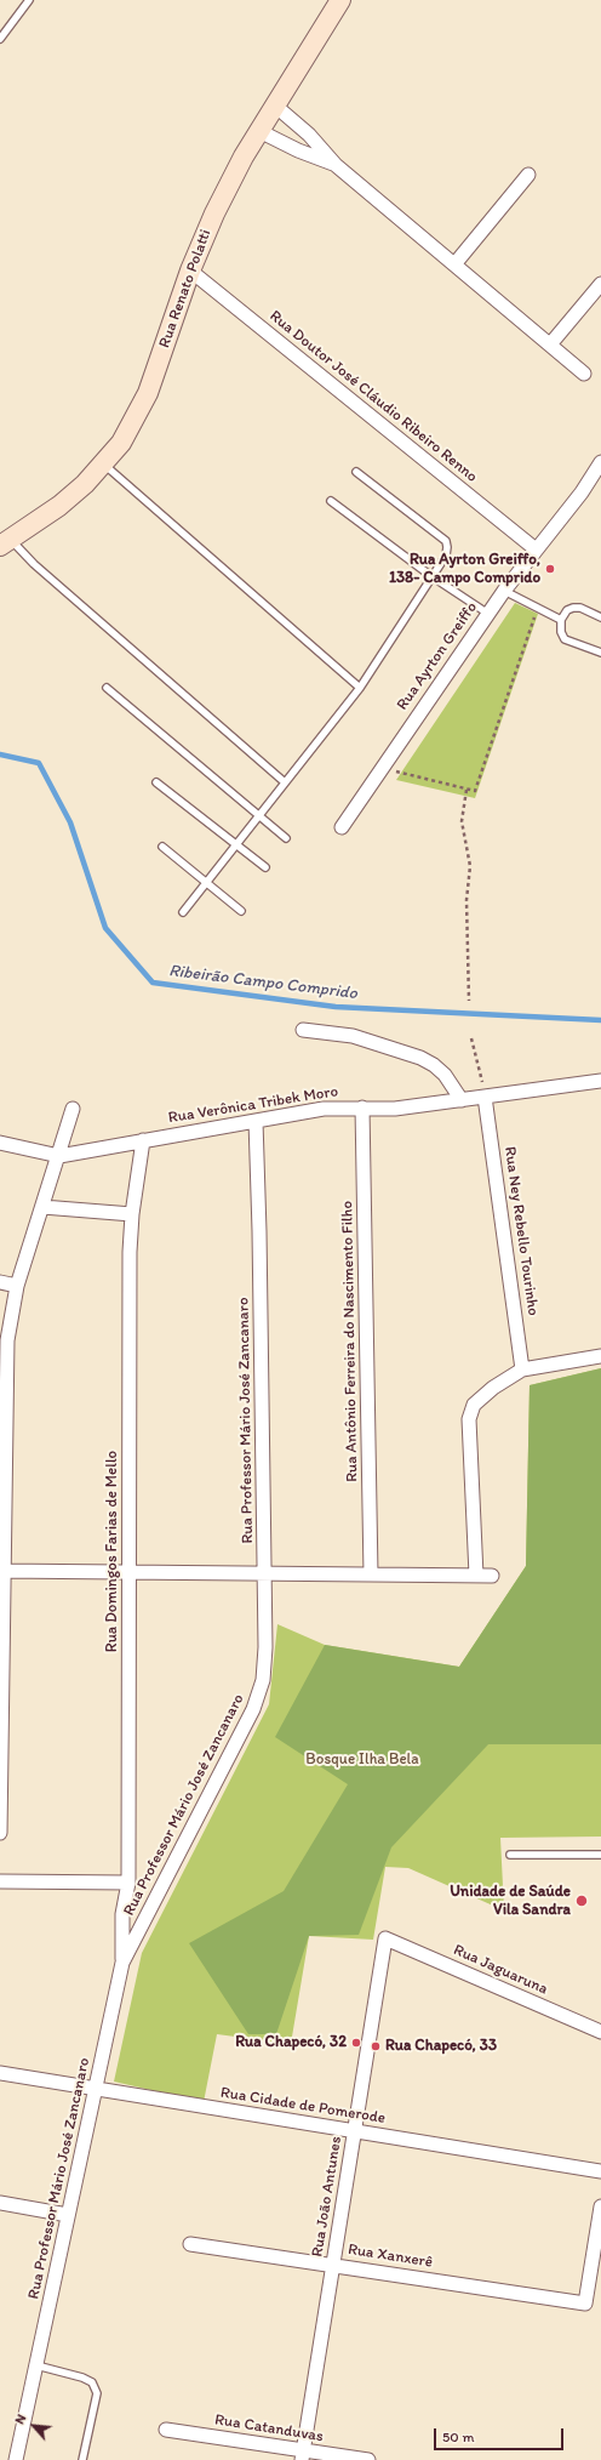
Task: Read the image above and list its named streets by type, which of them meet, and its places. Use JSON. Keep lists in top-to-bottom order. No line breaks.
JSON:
{"streets":{"main road":["Rua Renato Polatti"],"street":["Rua Doutor José Cláudio Ribeiro Renno","Rua Ayrton Greiffo","Rua Verônica Tribek Moro","Rua Ney Rebello Tourinho","Rua Antônio Ferreira do Nascimento Filho","Rua Professor Mário José Zancanaro","Rua Domingos Farias de Mello","Rua Jaguaruna","Rua Cidade de Pomerode","Rua João Antunes","Rua Xanxerê","Rua Catanduvas"]},"crossings":[["Rua Renato Polatti","Rua Doutor José Cláudio Ribeiro Renno"],["Rua Doutor José Cláudio Ribeiro Renno","Rua Ayrton Greiffo"],["Rua Verônica Tribek Moro","Rua Ney Rebello Tourinho"],["Rua Verônica Tribek Moro","Rua Antônio Ferreira do Nascimento Filho"],["Rua Verônica Tribek Moro","Rua Professor Mário José Zancanaro"],["Rua Verônica Tribek Moro","Rua Domingos Farias de Mello"],["Rua Professor Mário José Zancanaro","Rua Domingos Farias de Mello"],["Rua Professor Mário José Zancanaro","Rua Cidade de Pomerode"],["Rua Jaguaruna","Rua João Antunes"],["Rua Cidade de Pomerode","Rua João Antunes"],["Rua João Antunes","Rua Xanxerê"],["Rua João Antunes","Rua Catanduvas"]],"water":["Ribeirão Campo Comprido"],"parks":["Bosque Ilha Bela"],"places":["Rua Ayrton Greiffo, 138- Campo Comprido","Unidade de Saúde Vila Sandra","Rua Chapecó, 32","Rua Chapecó, 33"],"scale_bar":"50 m","north":"top left"}
